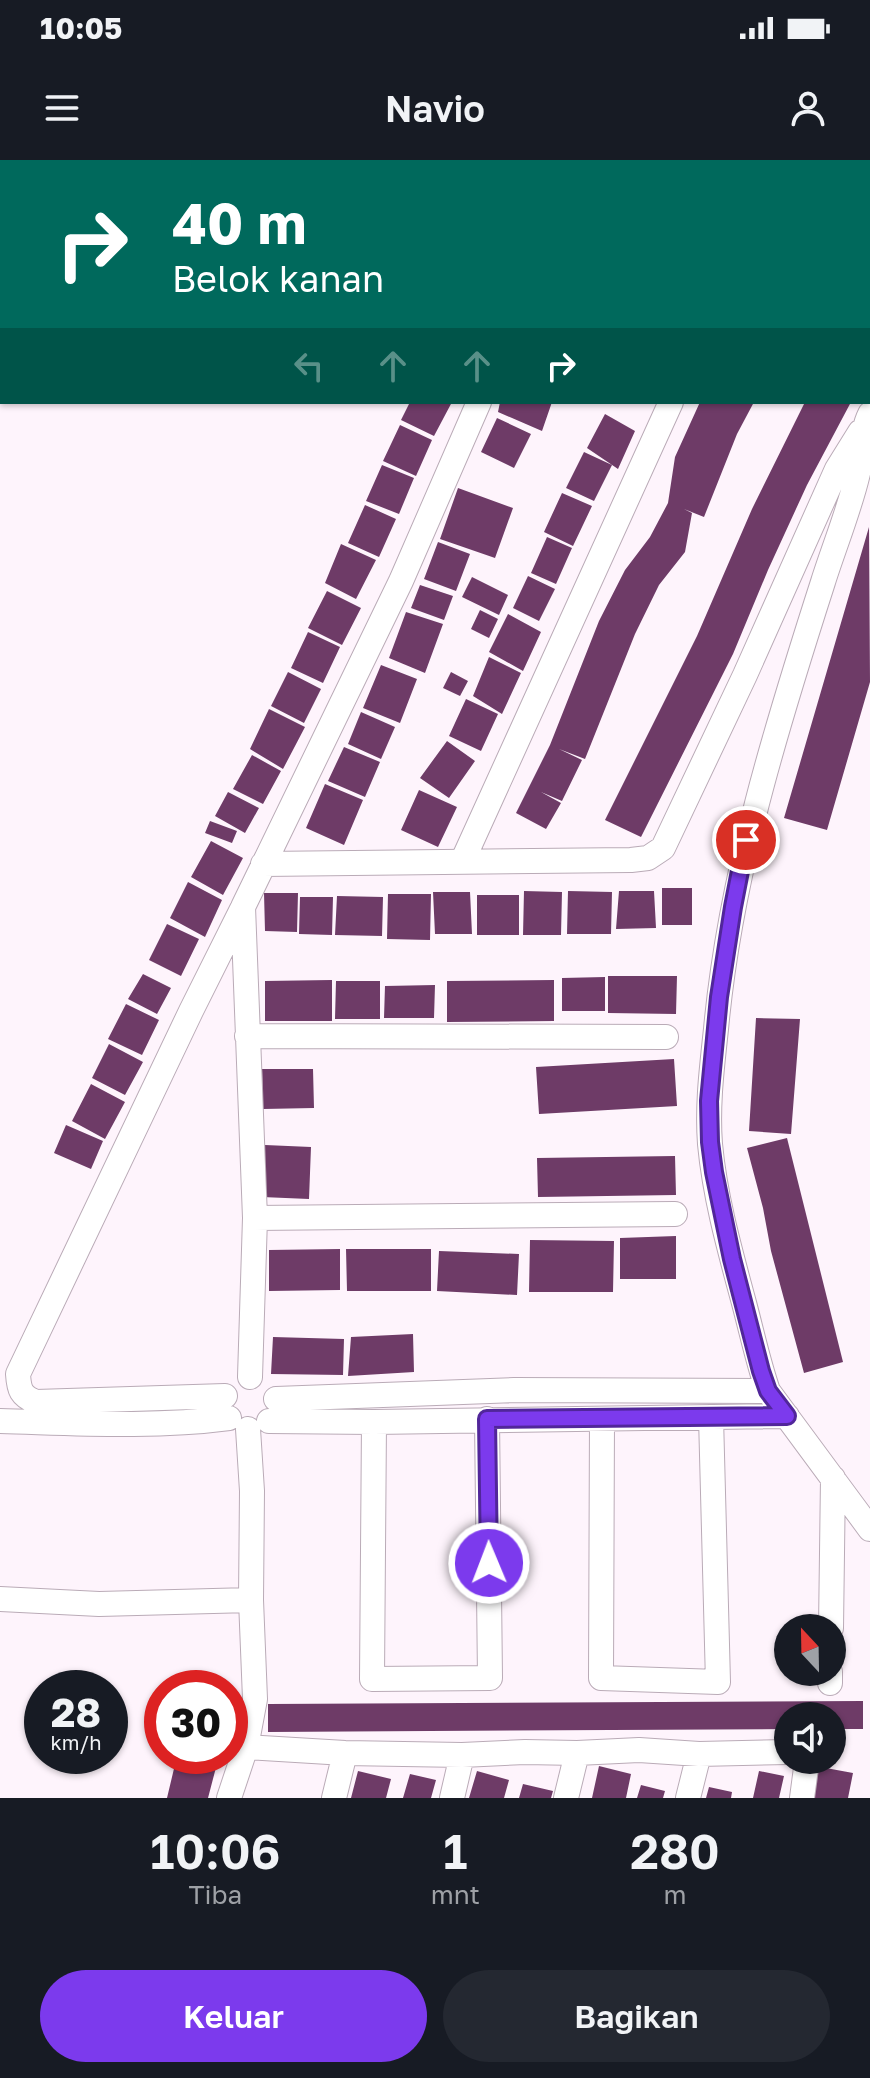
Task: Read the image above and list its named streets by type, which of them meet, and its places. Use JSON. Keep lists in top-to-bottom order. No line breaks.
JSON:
{"north":"top","page":{"status":"10:05","header":"Navio","turn":["40 m","Belok kanan"],"speed":"28 km/h","limit":"30","eta":["10:06","Tiba","1","mnt","280","m"],"buttons":["Keluar","Bagikan"]}}
